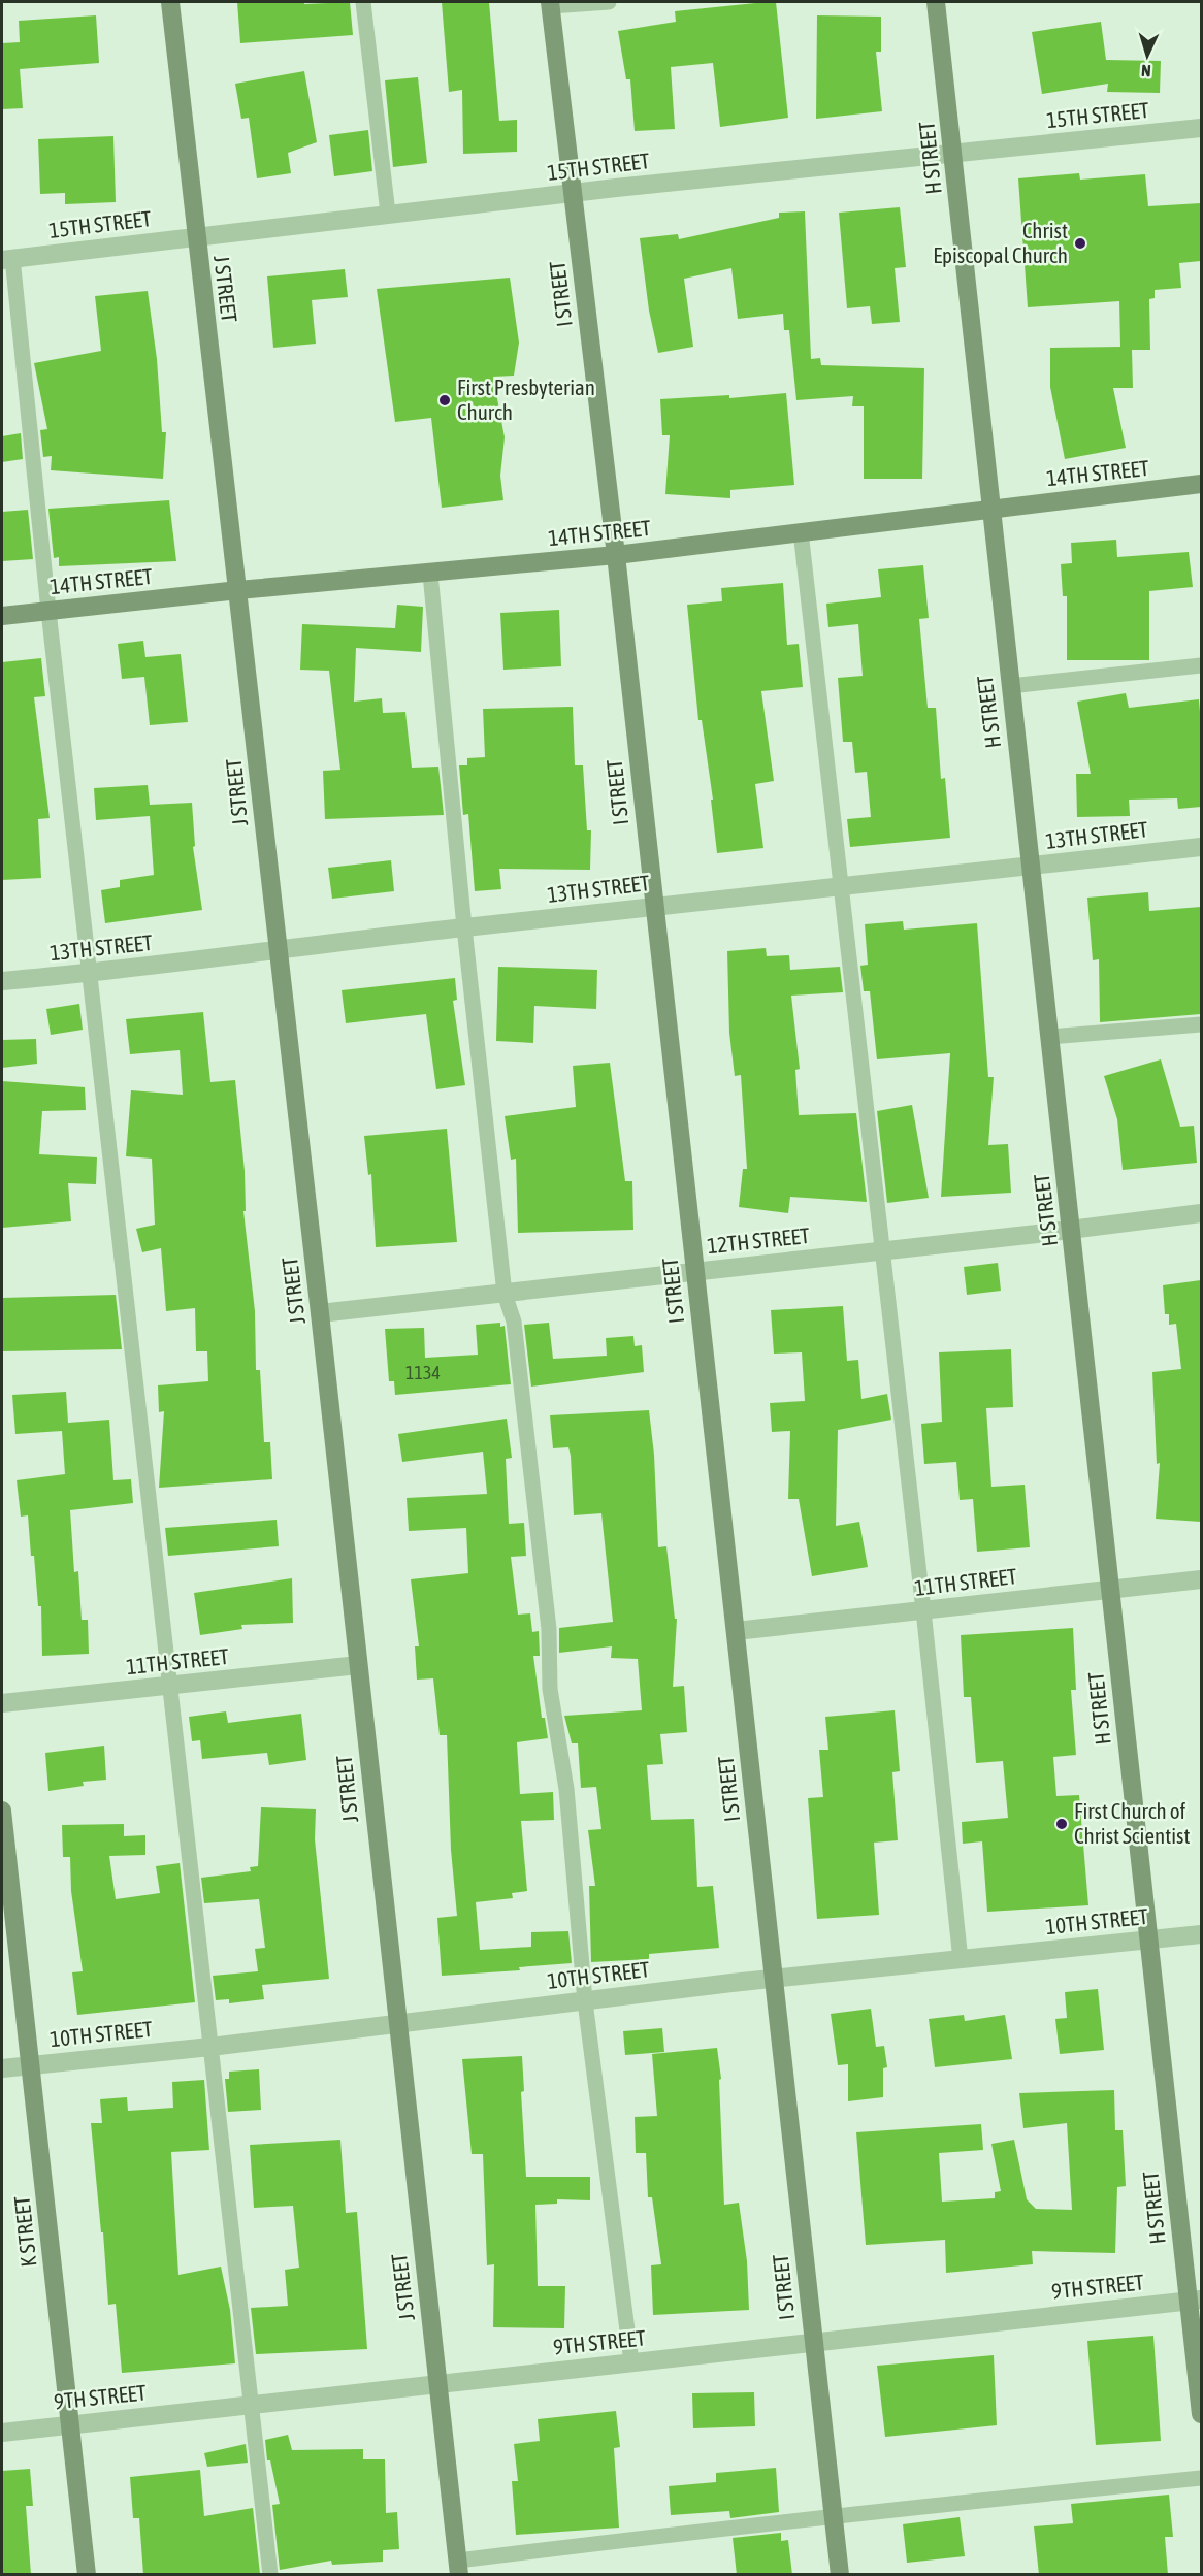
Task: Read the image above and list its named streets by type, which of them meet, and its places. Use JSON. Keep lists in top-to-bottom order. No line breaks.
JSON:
{"streets":{"main road":["H STREET","J STREET","I STREET","14TH STREET","K STREET"],"street":["15TH STREET","13TH STREET","12TH STREET","11TH STREET","10TH STREET","9TH STREET"]},"crossings":[["15TH STREET","H STREET"],["15TH STREET","J STREET"],["15TH STREET","I STREET"],["H STREET","14TH STREET"],["H STREET","13TH STREET"],["H STREET","12TH STREET"],["H STREET","11TH STREET"],["H STREET","10TH STREET"],["H STREET","9TH STREET"],["J STREET","14TH STREET"],["J STREET","13TH STREET"],["J STREET","12TH STREET"],["J STREET","11TH STREET"],["J STREET","10TH STREET"],["J STREET","9TH STREET"],["I STREET","14TH STREET"],["I STREET","13TH STREET"],["I STREET","12TH STREET"],["I STREET","11TH STREET"],["I STREET","10TH STREET"],["I STREET","9TH STREET"],["10TH STREET","K STREET"],["K STREET","9TH STREET"]],"places":["Christ Episcopal Church","First Presbyterian Church","First Church of Christ Scientist"],"house_numbers":["1134"],"north":"bottom"}
